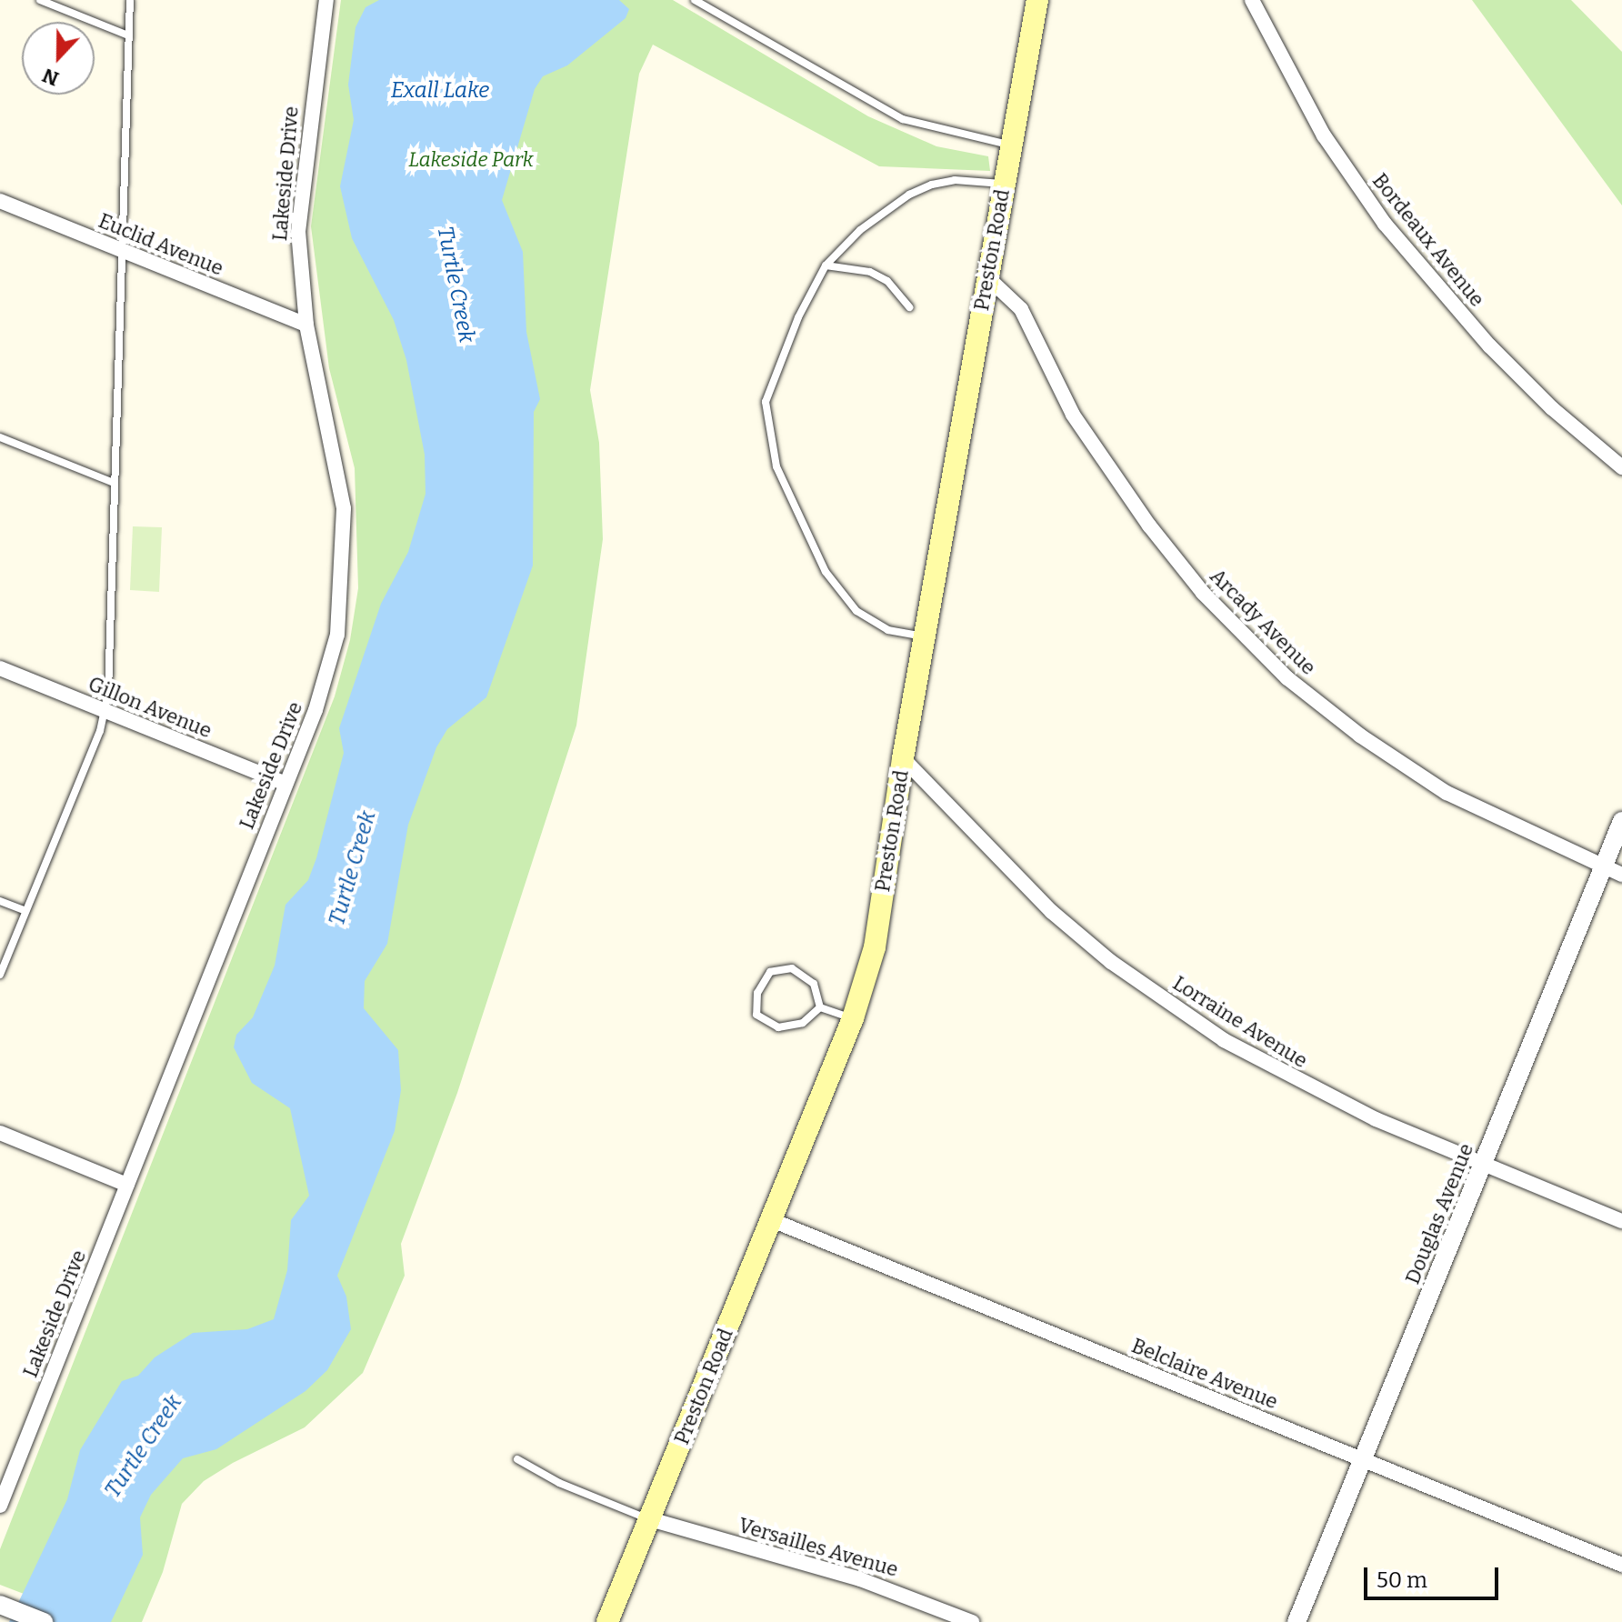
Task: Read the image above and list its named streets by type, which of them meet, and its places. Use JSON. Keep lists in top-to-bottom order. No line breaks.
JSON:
{"streets":{"main road":["Preston Road"],"street":["Lakeside Drive","Bordeaux Avenue","Euclid Avenue","Arcady Avenue","Gillon Avenue","Lorraine Avenue","Douglas Avenue","Belclaire Avenue","Versailles Avenue"]},"crossings":[["Lakeside Drive","Euclid Avenue"],["Lakeside Drive","Gillon Avenue"],["Preston Road","Arcady Avenue"],["Preston Road","Lorraine Avenue"],["Preston Road","Belclaire Avenue"],["Preston Road","Versailles Avenue"],["Arcady Avenue","Douglas Avenue"],["Lorraine Avenue","Douglas Avenue"],["Douglas Avenue","Belclaire Avenue"]],"water":["Exall Lake","Turtle Creek"],"parks":["Lakeside Park"],"scale_bar":"50 m","north":"bottom"}
